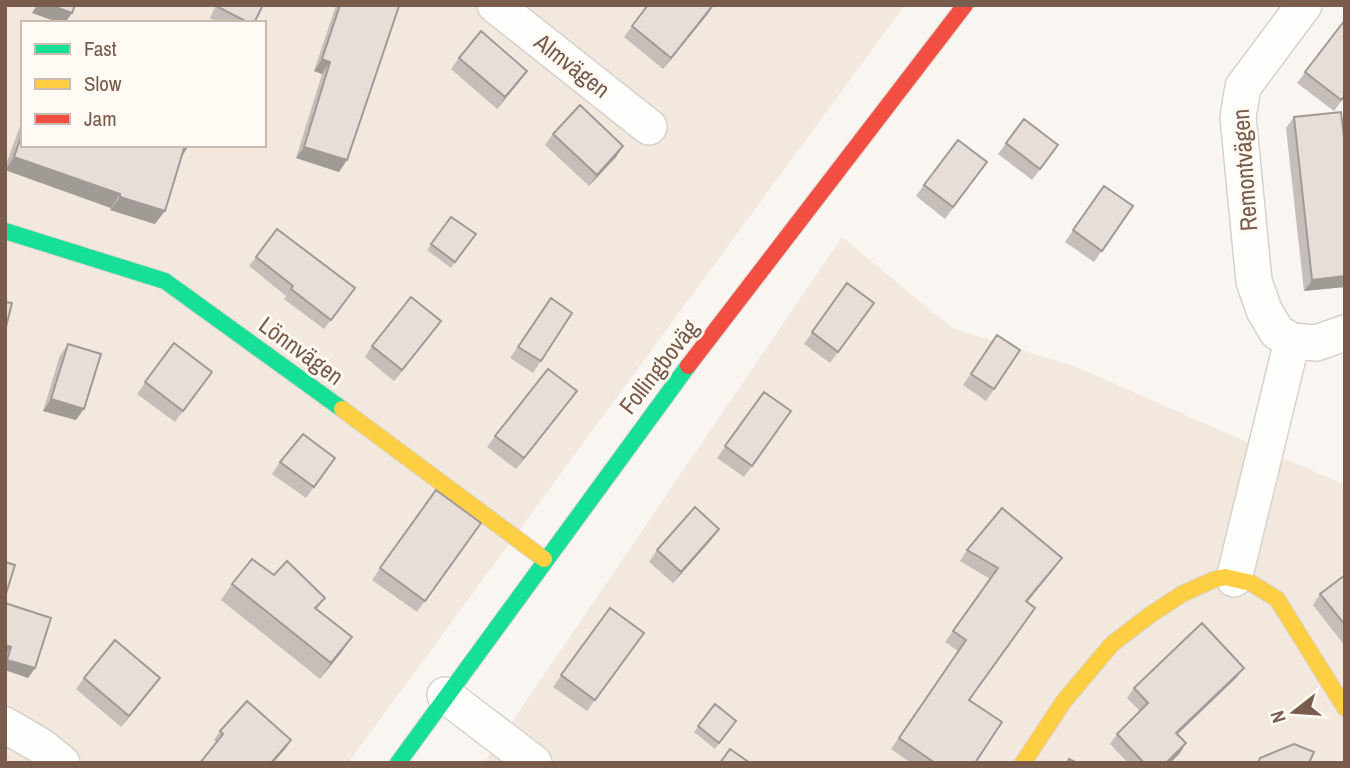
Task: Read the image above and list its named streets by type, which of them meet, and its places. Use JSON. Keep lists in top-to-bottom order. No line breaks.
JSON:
{"streets":{"street":["Almvägen","Remontvägen","Lönnvägen","Follingboväg"]},"crossings":[["Lönnvägen","Follingboväg"]],"legend":["Fast","Slow","Jam"],"north":"left"}
